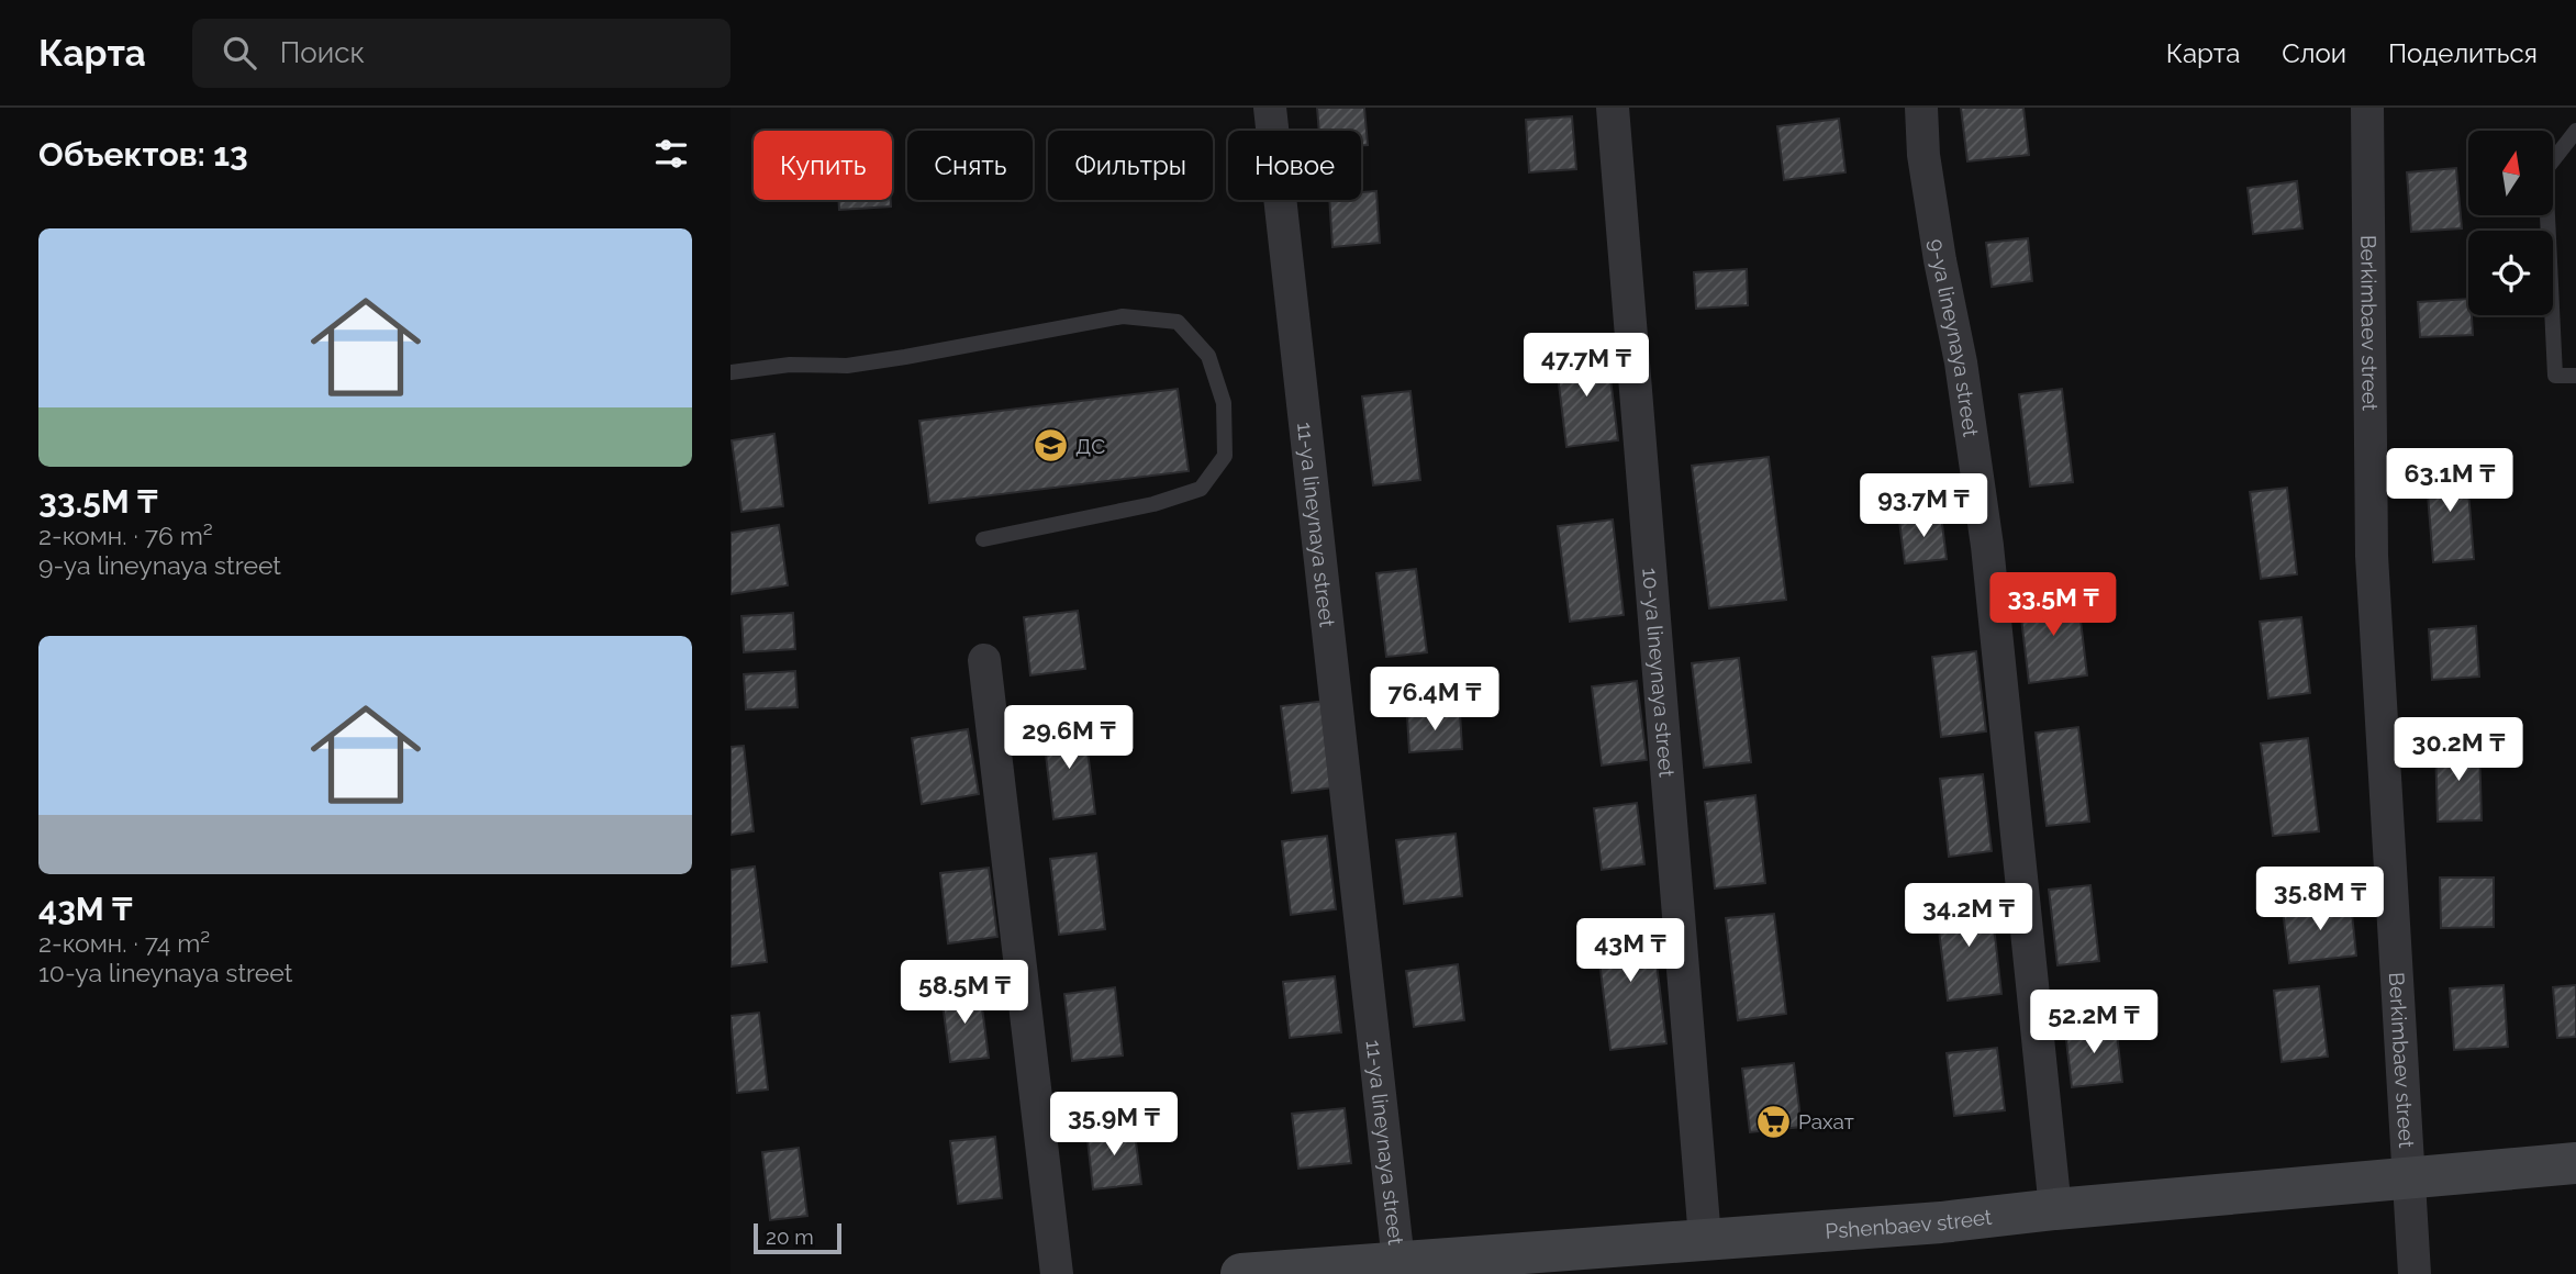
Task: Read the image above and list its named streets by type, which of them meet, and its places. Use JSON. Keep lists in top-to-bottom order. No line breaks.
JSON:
{"streets":{"street":["Berkimbaev street","9-ya lineynaya street","11-ya lineynaya street","10-ya lineynaya street","Pshenbaev street"]},"crossings":[["Berkimbaev street","Pshenbaev street"],["9-ya lineynaya street","Pshenbaev street"],["11-ya lineynaya street","Pshenbaev street"],["10-ya lineynaya street","Pshenbaev street"]],"places":{"school or university":["ДС"],"supermarket":["Рахат"]},"scale_bar":"20 m","north":"top","page":{"header":"Карта","search":"Поиск","nav":["Карта","Слои","Поделиться"],"heading":"Объектов: 13","chip":["Купить","Снять","Фильтры","Новое"],"list":[{"name":"33.5M ₸","note":"2-комн. · 76 m² · 9-ya lineynaya street"},{"name":"43M ₸","note":"2-комн. · 74 m² · 10-ya lineynaya street"}],"price":["47.7M ₸","63.1M ₸","93.7M ₸","33.5M ₸","76.4M ₸","29.6M ₸","30.2M ₸","35.8M ₸","34.2M ₸","43M ₸","58.5M ₸","52.2M ₸","35.9M ₸"],"scale":"20 m"}}
